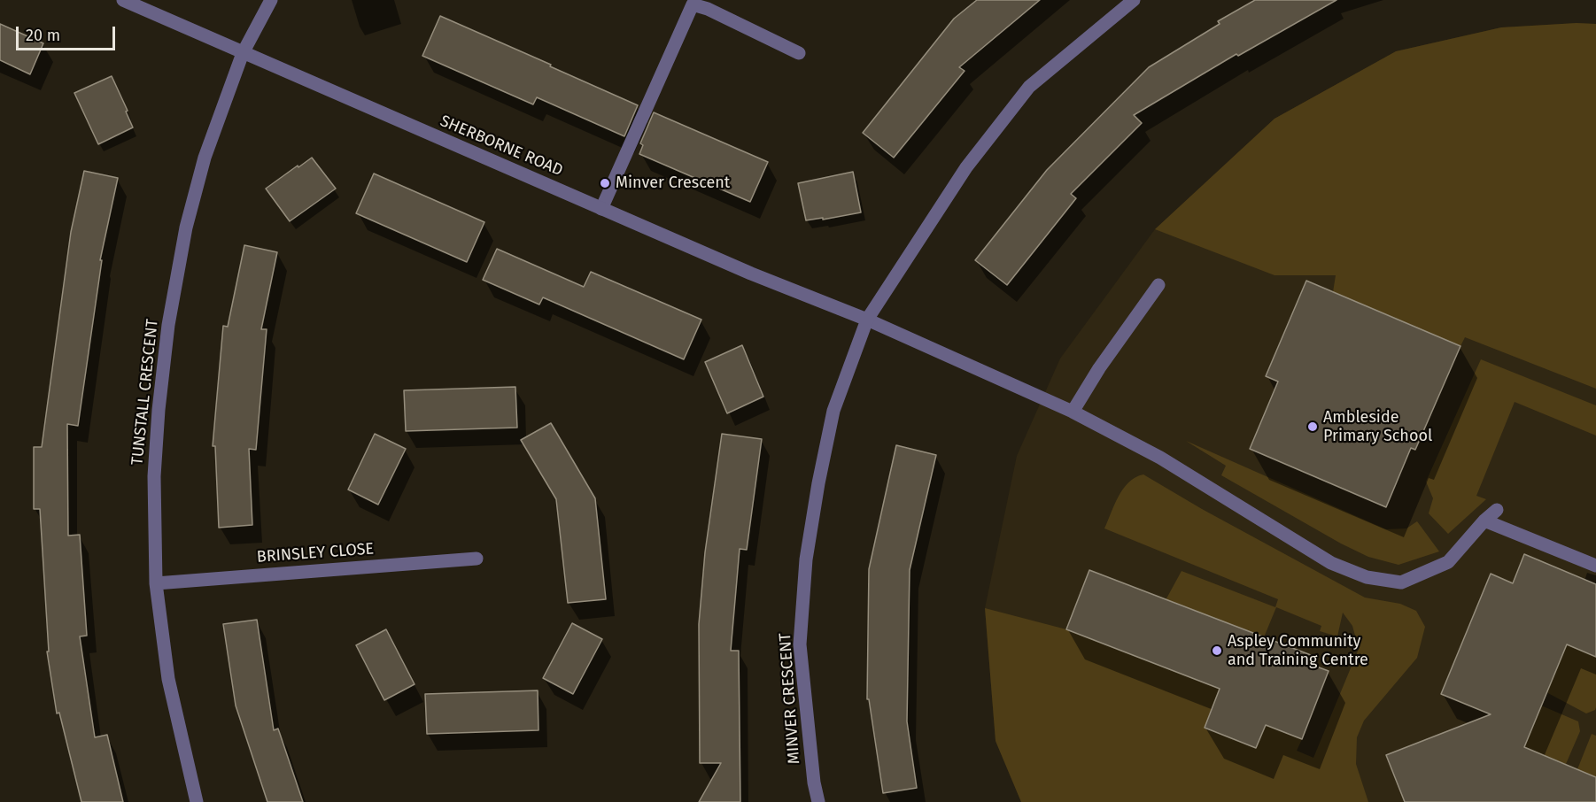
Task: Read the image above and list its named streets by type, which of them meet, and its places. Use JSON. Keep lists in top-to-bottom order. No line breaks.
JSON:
{"streets":{"street":["SHERBORNE ROAD","TUNSTALL CRESCENT","BRINSLEY CLOSE","MINVER CRESCENT"]},"crossings":[["SHERBORNE ROAD","TUNSTALL CRESCENT"],["SHERBORNE ROAD","MINVER CRESCENT"],["TUNSTALL CRESCENT","BRINSLEY CLOSE"]],"places":["Minver Crescent","Ambleside Primary School","Aspley Community and Training Centre"],"scale_bar":"20 m"}
